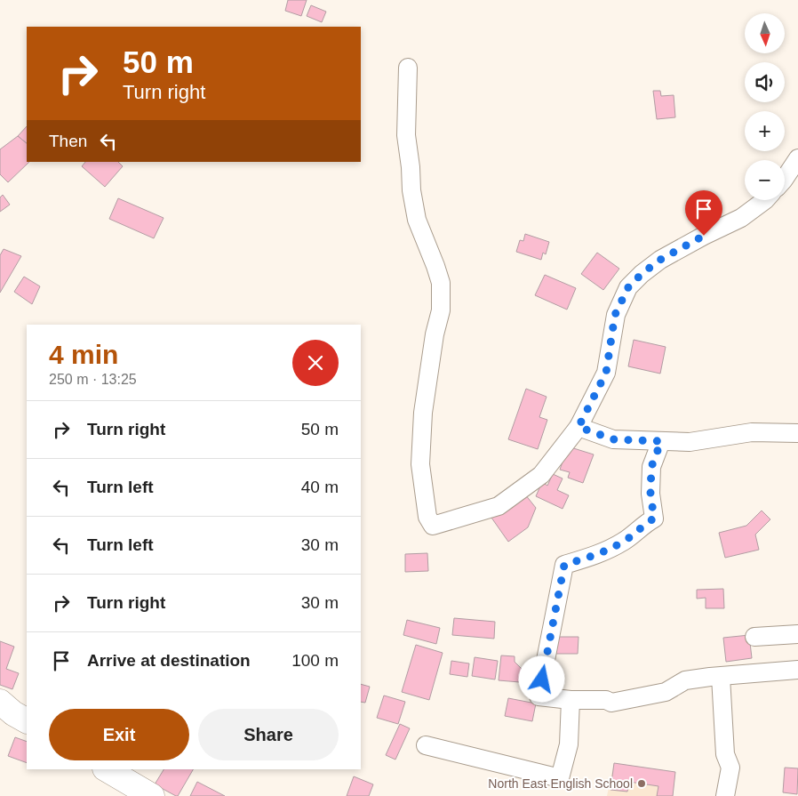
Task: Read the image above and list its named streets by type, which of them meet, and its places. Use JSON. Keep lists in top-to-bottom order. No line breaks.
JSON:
{"places":["North East English School"],"north":"bottom","page":{"map_buttons":["+","−"],"turn":["50 m","Turn right"],"then":"Then","heading":["4 min","250 m · 13:25"],"list":[{"name":"Turn right","value":"50 m"},{"name":"Turn left","value":"40 m"},{"name":"Turn left","value":"30 m"},{"name":"Turn right","value":"30 m"},{"name":"Arrive at destination","value":"100 m"}],"buttons":["Exit","Share"]}}
